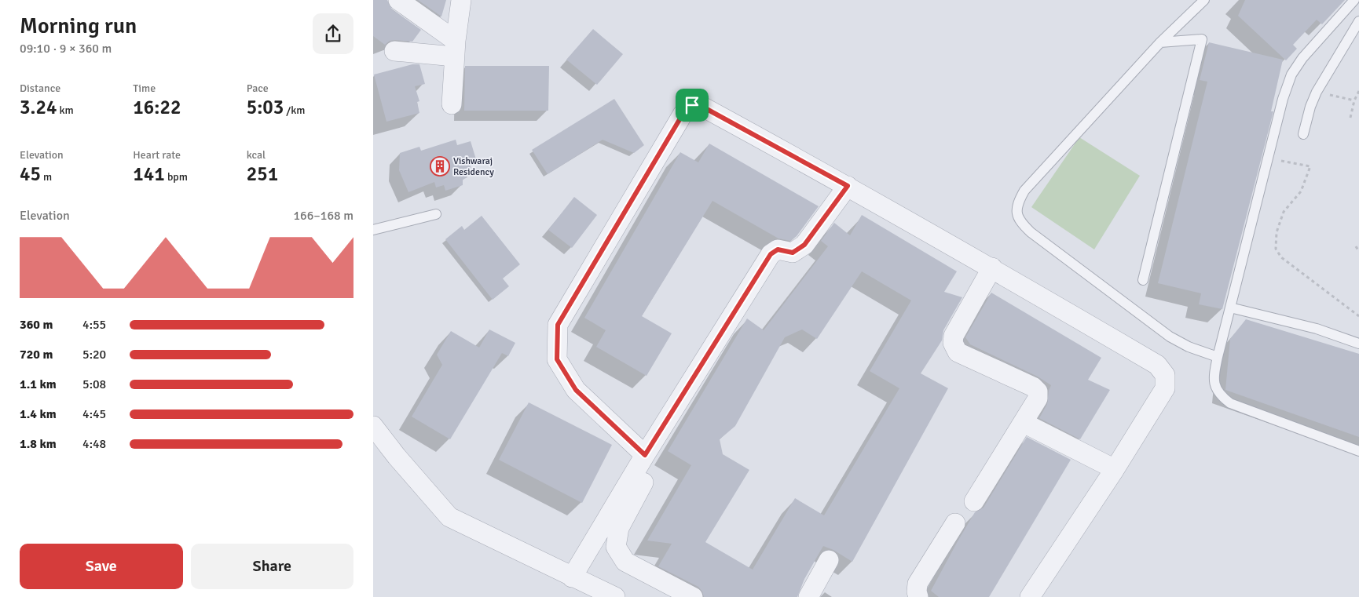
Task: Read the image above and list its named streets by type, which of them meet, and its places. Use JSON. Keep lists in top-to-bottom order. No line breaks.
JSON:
{"places":{"building":["Vishwaraj Residency"]},"page":{"heading":["Morning run","09:10 · 9 × 360 m"],"stats":[["Distance","3.24 km"],["Time","16:22"],["Pace","5:03 /km"],["Elevation","45 m"],["Heart rate","141 bpm"],["kcal","251"]],"chart":["Elevation","166–168 m"],"list":[{"name":"360 m","note":"4:55"},{"name":"720 m","note":"5:20"},{"name":"1.1 km","note":"5:08"},{"name":"1.4 km","note":"4:45"},{"name":"1.8 km","note":"4:48"}],"buttons":["Save","Share"]}}
